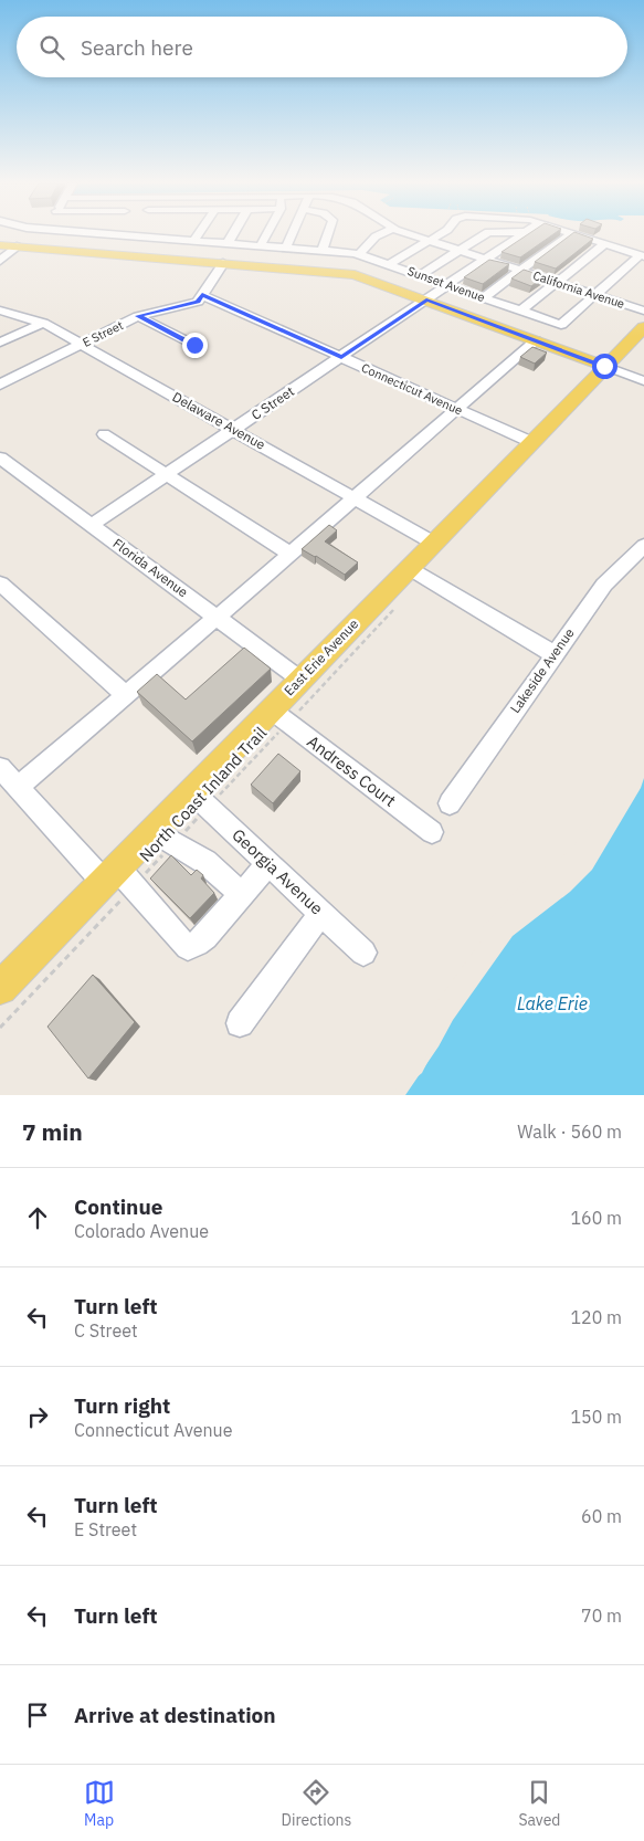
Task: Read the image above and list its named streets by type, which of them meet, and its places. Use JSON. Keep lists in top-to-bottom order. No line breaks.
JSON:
{"streets":{"main road":["East Erie Avenue"],"street":["Sunset Avenue","California Avenue","E Street","Connecticut Avenue","C Street","Delaware Avenue","Florida Avenue","Lakeside Avenue","Andress Court","Georgia Avenue"],"path":["North Coast Inland Trail"]},"crossings":[["Sunset Avenue","California Avenue"],["Sunset Avenue","C Street"],["California Avenue","C Street"],["E Street","Connecticut Avenue"],["E Street","Delaware Avenue"],["Connecticut Avenue","C Street"],["Connecticut Avenue","East Erie Avenue"],["C Street","Delaware Avenue"],["C Street","Florida Avenue"],["Delaware Avenue","East Erie Avenue"],["Florida Avenue","East Erie Avenue"],["East Erie Avenue","Andress Court"],["East Erie Avenue","North Coast Inland Trail"],["East Erie Avenue","Georgia Avenue"],["Andress Court","North Coast Inland Trail"],["North Coast Inland Trail","Georgia Avenue"]],"water":["Lake Erie"],"page":{"search":"Search here","heading":["7 min","Walk · 560 m"],"list":[["Continue","Colorado Avenue","160 m"],["Turn left","C Street","120 m"],["Turn right","Connecticut Avenue","150 m"],["Turn left","E Street","60 m"],["Turn left","70 m"],"Arrive at destination"],"nav":["Map","Directions","Saved"]}}
